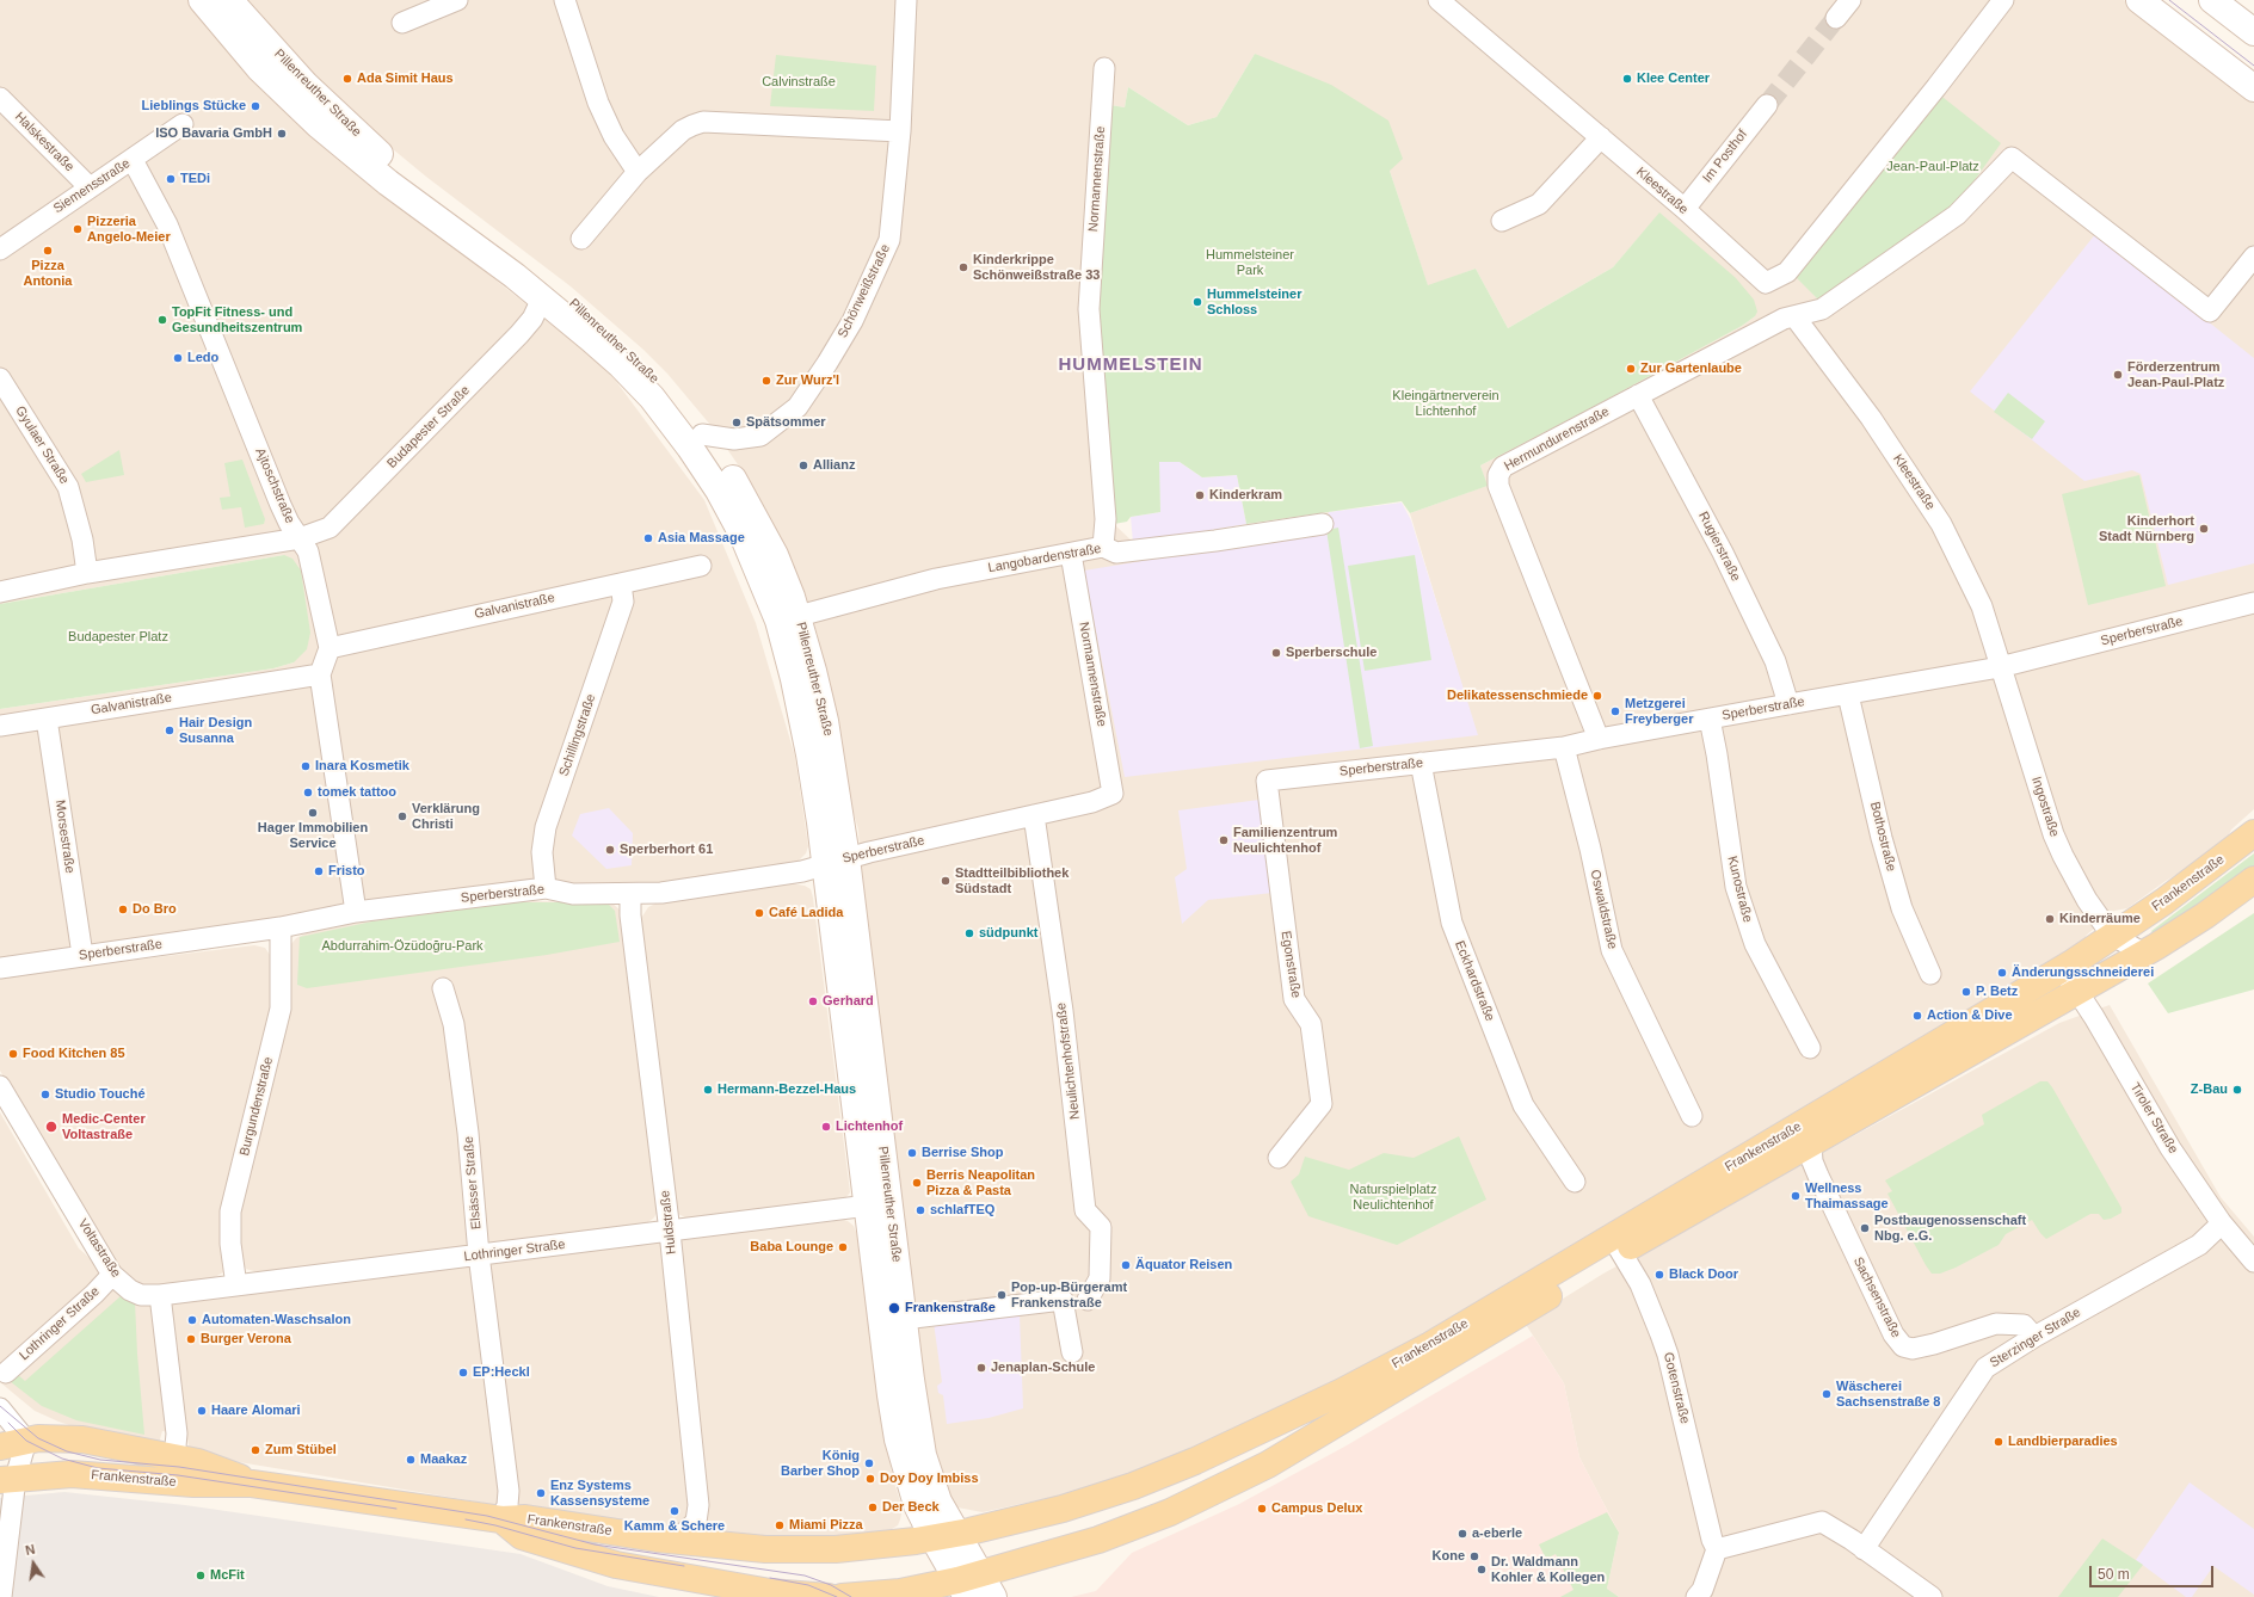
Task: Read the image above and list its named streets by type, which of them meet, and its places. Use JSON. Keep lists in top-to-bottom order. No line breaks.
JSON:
{"streets":{"main road":["Pillenreuther Straße","Frankenstraße"],"street":["Halskestraße","Im Posthof","Normannenstraße","Siemensstraße","Kleestraße","Schönweißstraße","Budapester Straße","Hermundurenstraße","Gyulaer Straße","Ajtoschstraße","Rugierstraße","Langobardenstraße","Galvanistraße","Sperberstraße","Schillingstraße","Ingostraße","Morsestraße","Bothostraße","Kunostraße","Oswaldstraße","Egonstraße","Eckhardstraße","Neulichtenhofstraße","Burgundenstraße","Tiroler Straße","Elsässer Straße","Huldstraße","Voltastraße","Lothringer Straße","Sachsenstraße","Sterzinger Straße","Gotenstraße"]},"crossings":[["Pillenreuther Straße","Schönweißstraße"],["Pillenreuther Straße","Budapester Straße"],["Pillenreuther Straße","Langobardenstraße"],["Pillenreuther Straße","Sperberstraße"],["Pillenreuther Straße","Frankenstraße"],["Pillenreuther Straße","Lothringer Straße"],["Halskestraße","Siemensstraße"],["Im Posthof","Kleestraße"],["Normannenstraße","Langobardenstraße"],["Normannenstraße","Sperberstraße"],["Siemensstraße","Ajtoschstraße"],["Kleestraße","Hermundurenstraße"],["Kleestraße","Sperberstraße"],["Kleestraße","Ingostraße"],["Budapester Straße","Ajtoschstraße"],["Hermundurenstraße","Rugierstraße"],["Hermundurenstraße","Sperberstraße"],["Ajtoschstraße","Galvanistraße"],["Rugierstraße","Sperberstraße"],["Galvanistraße","Schillingstraße"],["Galvanistraße","Morsestraße"],["Sperberstraße","Schillingstraße"],["Sperberstraße","Ingostraße"],["Sperberstraße","Morsestraße"],["Sperberstraße","Bothostraße"],["Sperberstraße","Kunostraße"],["Sperberstraße","Oswaldstraße"],["Sperberstraße","Egonstraße"],["Sperberstraße","Eckhardstraße"],["Sperberstraße","Neulichtenhofstraße"],["Sperberstraße","Burgundenstraße"],["Sperberstraße","Huldstraße"],["Ingostraße","Frankenstraße"],["Frankenstraße","Tiroler Straße"],["Frankenstraße","Elsässer Straße"],["Frankenstraße","Huldstraße"],["Frankenstraße","Sachsenstraße"],["Frankenstraße","Gotenstraße"],["Burgundenstraße","Lothringer Straße"],["Tiroler Straße","Sterzinger Straße"],["Elsässer Straße","Lothringer Straße"],["Huldstraße","Lothringer Straße"],["Voltastraße","Lothringer Straße"],["Sachsenstraße","Sterzinger Straße"]],"districts":["HUMMELSTEIN"],"parks":["Calvinstraße","Jean-Paul-Platz","Hummelsteiner Park","Kleingärtnerverein Lichtenhof","Budapester Platz","Abdurrahim-Özüdoğru-Park","Naturspielplatz Neulichtenhof"],"places":["Ada Simit Haus","Klee Center","Lieblings Stücke","ISO Bavaria GmbH","TEDi","Pizzeria Angelo-Meier","Pizza Antonia","Kinderkrippe Schönweißstraße 33","Hummelsteiner Schloss","TopFit Fitness- und Gesundheitszentrum","Ledo","Zur Gartenlaube","Förderzentrum Jean-Paul-Platz","Zur Wurz'l","Spätsommer","Allianz","Kinderkram","Kinderhort Stadt Nürnberg","Asia Massage","Sperberschule","Delikatessenschmiede","Metzgerei Freyberger","Hair Design Susanna","Inara Kosmetik","tomek tattoo","Hager Immobilien Service","Verklärung Christi","Familienzentrum Neulichtenhof","Sperberhort 61","Fristo","Stadtteilbibliothek Südstadt","Do Bro","Café Ladida","Kinderräume","südpunkt","Änderungsschneiderei","P. Betz","Gerhard","Action & Dive","Food Kitchen 85","Hermann-Bezzel-Haus","Z-Bau","Studio Touché","Medic-Center Voltastraße","Lichtenhof","Berrise Shop","Berris Neapolitan Pizza & Pasta","Wellness Thaimassage","schlafTEQ","Postbaugenossenschaft Nbg. e.G.","Baba Lounge","Äquator Reisen","Black Door","Pop-up-Bürgeramt Frankenstraße","Frankenstraße","Automaten-Waschsalon","Burger Verona","Jenaplan-Schule","EP:Heckl","Wäscherei Sachsenstraße 8","Haare Alomari","Landbierparadies","Zum Stübel","Maakaz","König Barber Shop","Doy Doy Imbiss","Enz Systems Kassensysteme","Der Beck","Campus Delux","Kamm & Schere","Miami Pizza","a-eberle","Kone","Dr. Waldmann Kohler & Kollegen","McFit"],"scale_bar":"50 m","north":"top"}
